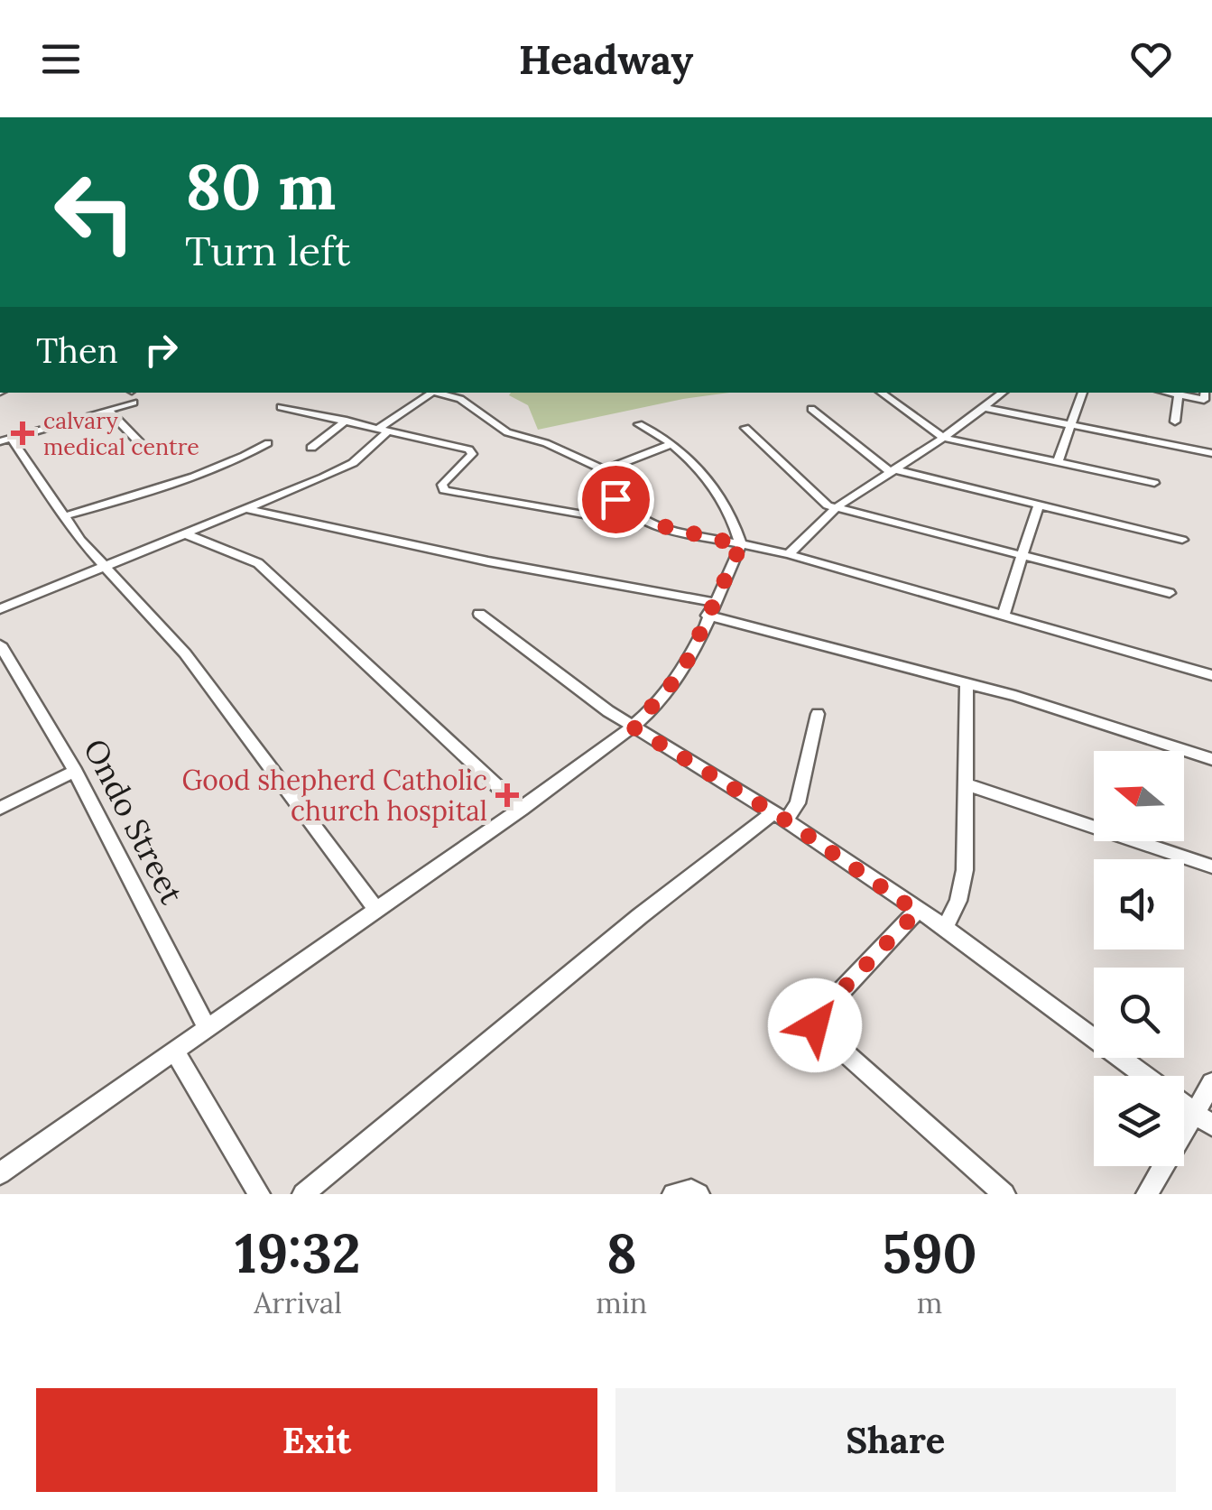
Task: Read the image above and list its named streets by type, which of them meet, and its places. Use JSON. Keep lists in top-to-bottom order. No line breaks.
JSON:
{"streets":{"street":["Ondo Street"]},"places":{"health":["calvary medical centre","Good shepherd Catholic church hospital"]},"north":"left","page":{"header":"Headway","turn":["80 m","Turn left"],"then":"Then","eta":["19:32","Arrival","8","min","590","m"],"buttons":["Exit","Share"]}}
